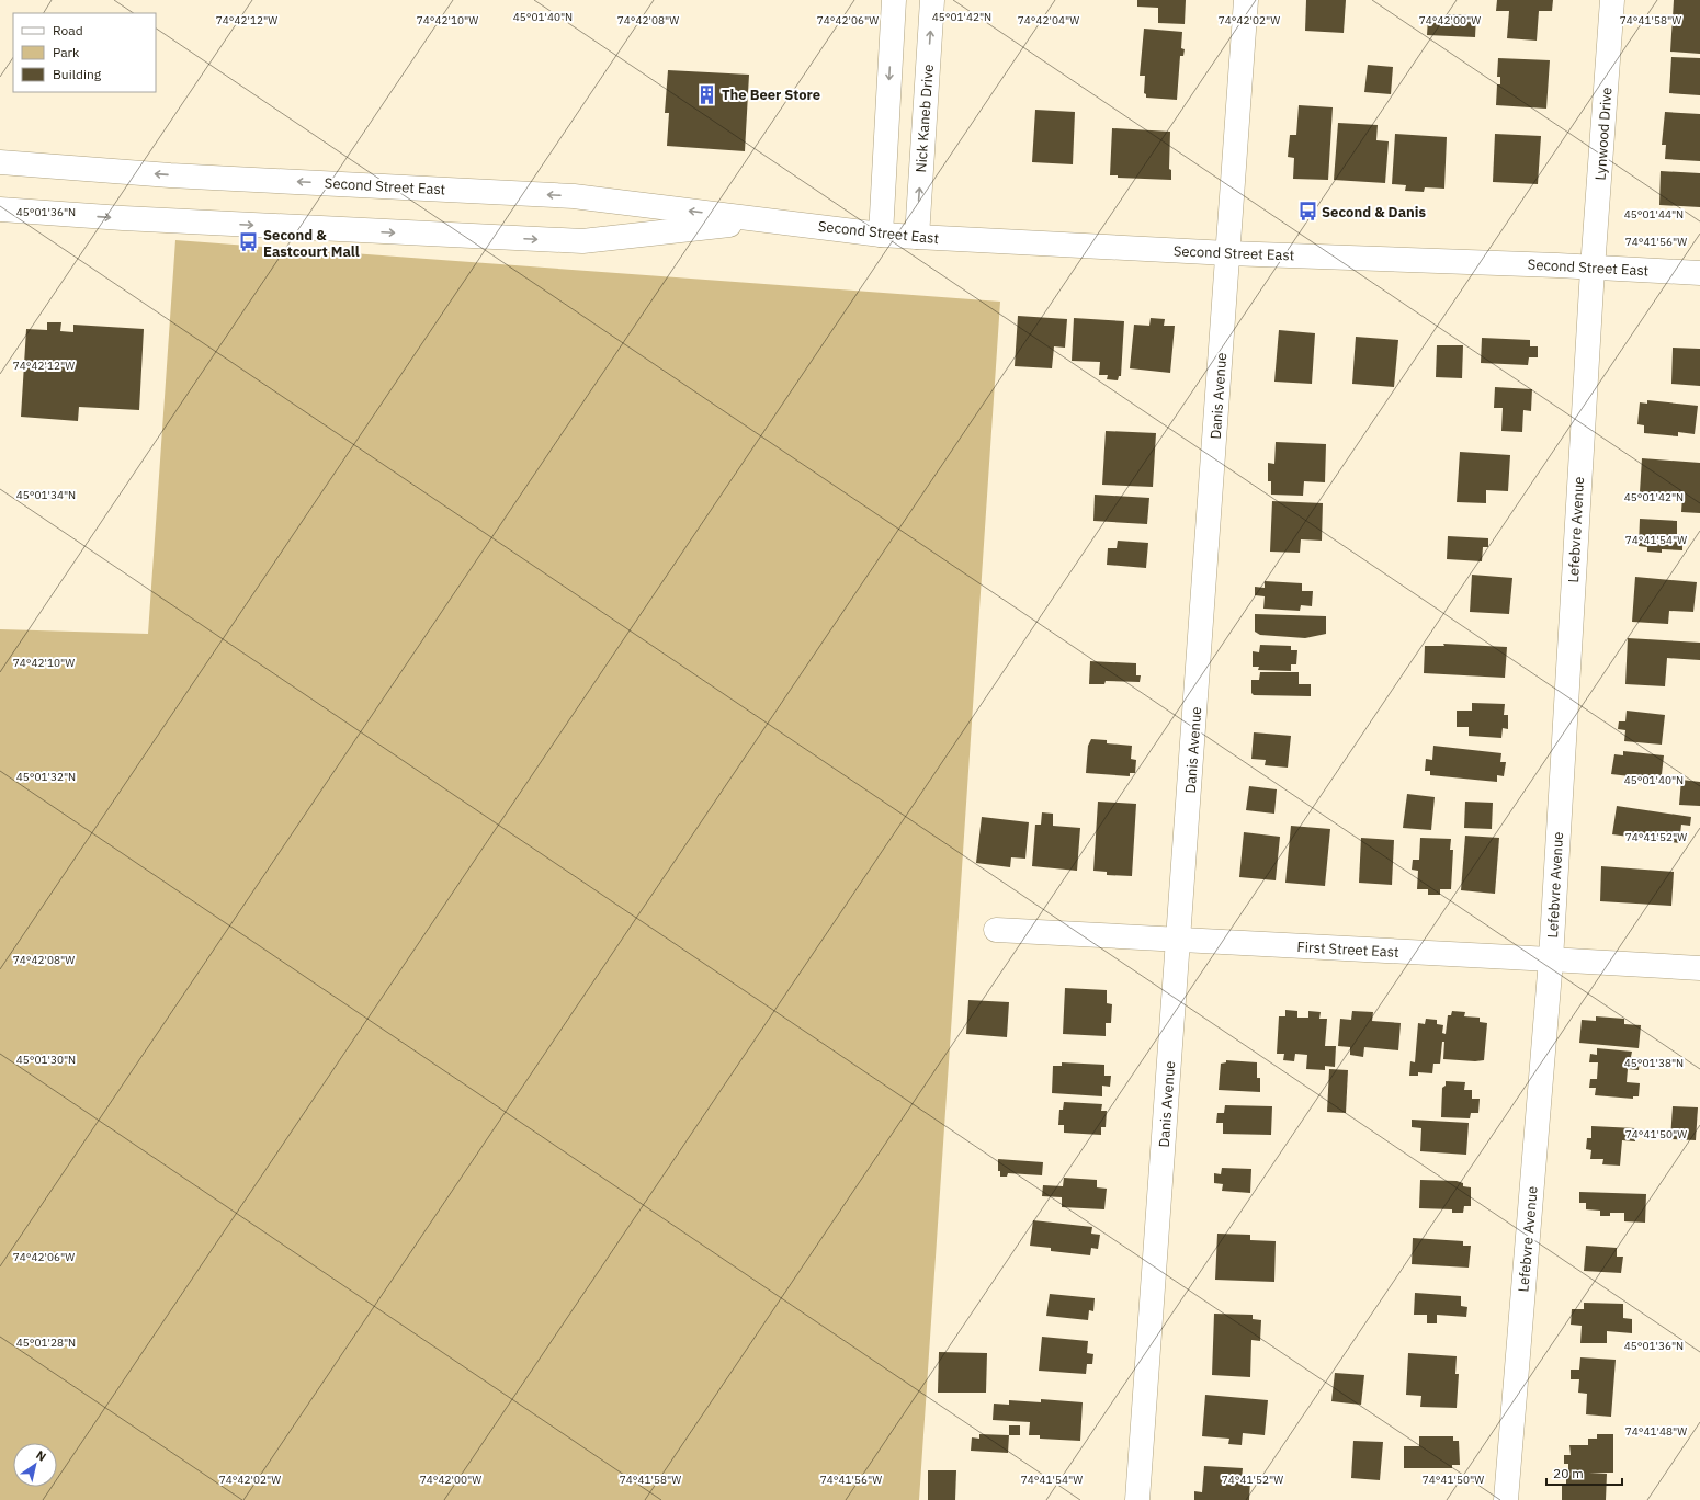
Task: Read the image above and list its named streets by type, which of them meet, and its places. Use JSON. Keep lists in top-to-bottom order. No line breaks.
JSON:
{"streets":{"street":["Nick Kaneb Drive","Lynwood Drive","Second Street East","Danis Avenue","Lefebvre Avenue","First Street East"]},"crossings":[["Nick Kaneb Drive","Second Street East"],["Lynwood Drive","Second Street East"],["Lynwood Drive","Lefebvre Avenue"],["Second Street East","Danis Avenue"],["Second Street East","Lefebvre Avenue"],["Danis Avenue","First Street East"],["Lefebvre Avenue","First Street East"]],"places":{"building":["The Beer Store"],"bus stop":["Second & Danis","Second & Eastcourt Mall"]},"legend":["Road","Park","Building"],"scale_bar":"20 m","north":"top right","coordinates":["45°01'40\"N","45°01'42\"N","74°42'10\"W","74°42'06\"W","74°42'04\"W","74°42'02\"W","74°42'00\"W","74°41'58\"W","74°42'12\"W","74°42'08\"W","45°01'36\"N","45°01'44\"N","74°41'56\"W","45°01'34\"N","74°41'54\"W","45°01'32\"N","74°41'52\"W","45°01'30\"N","45°01'38\"N","74°41'50\"W","45°01'28\"N","74°41'48\"W"]}
